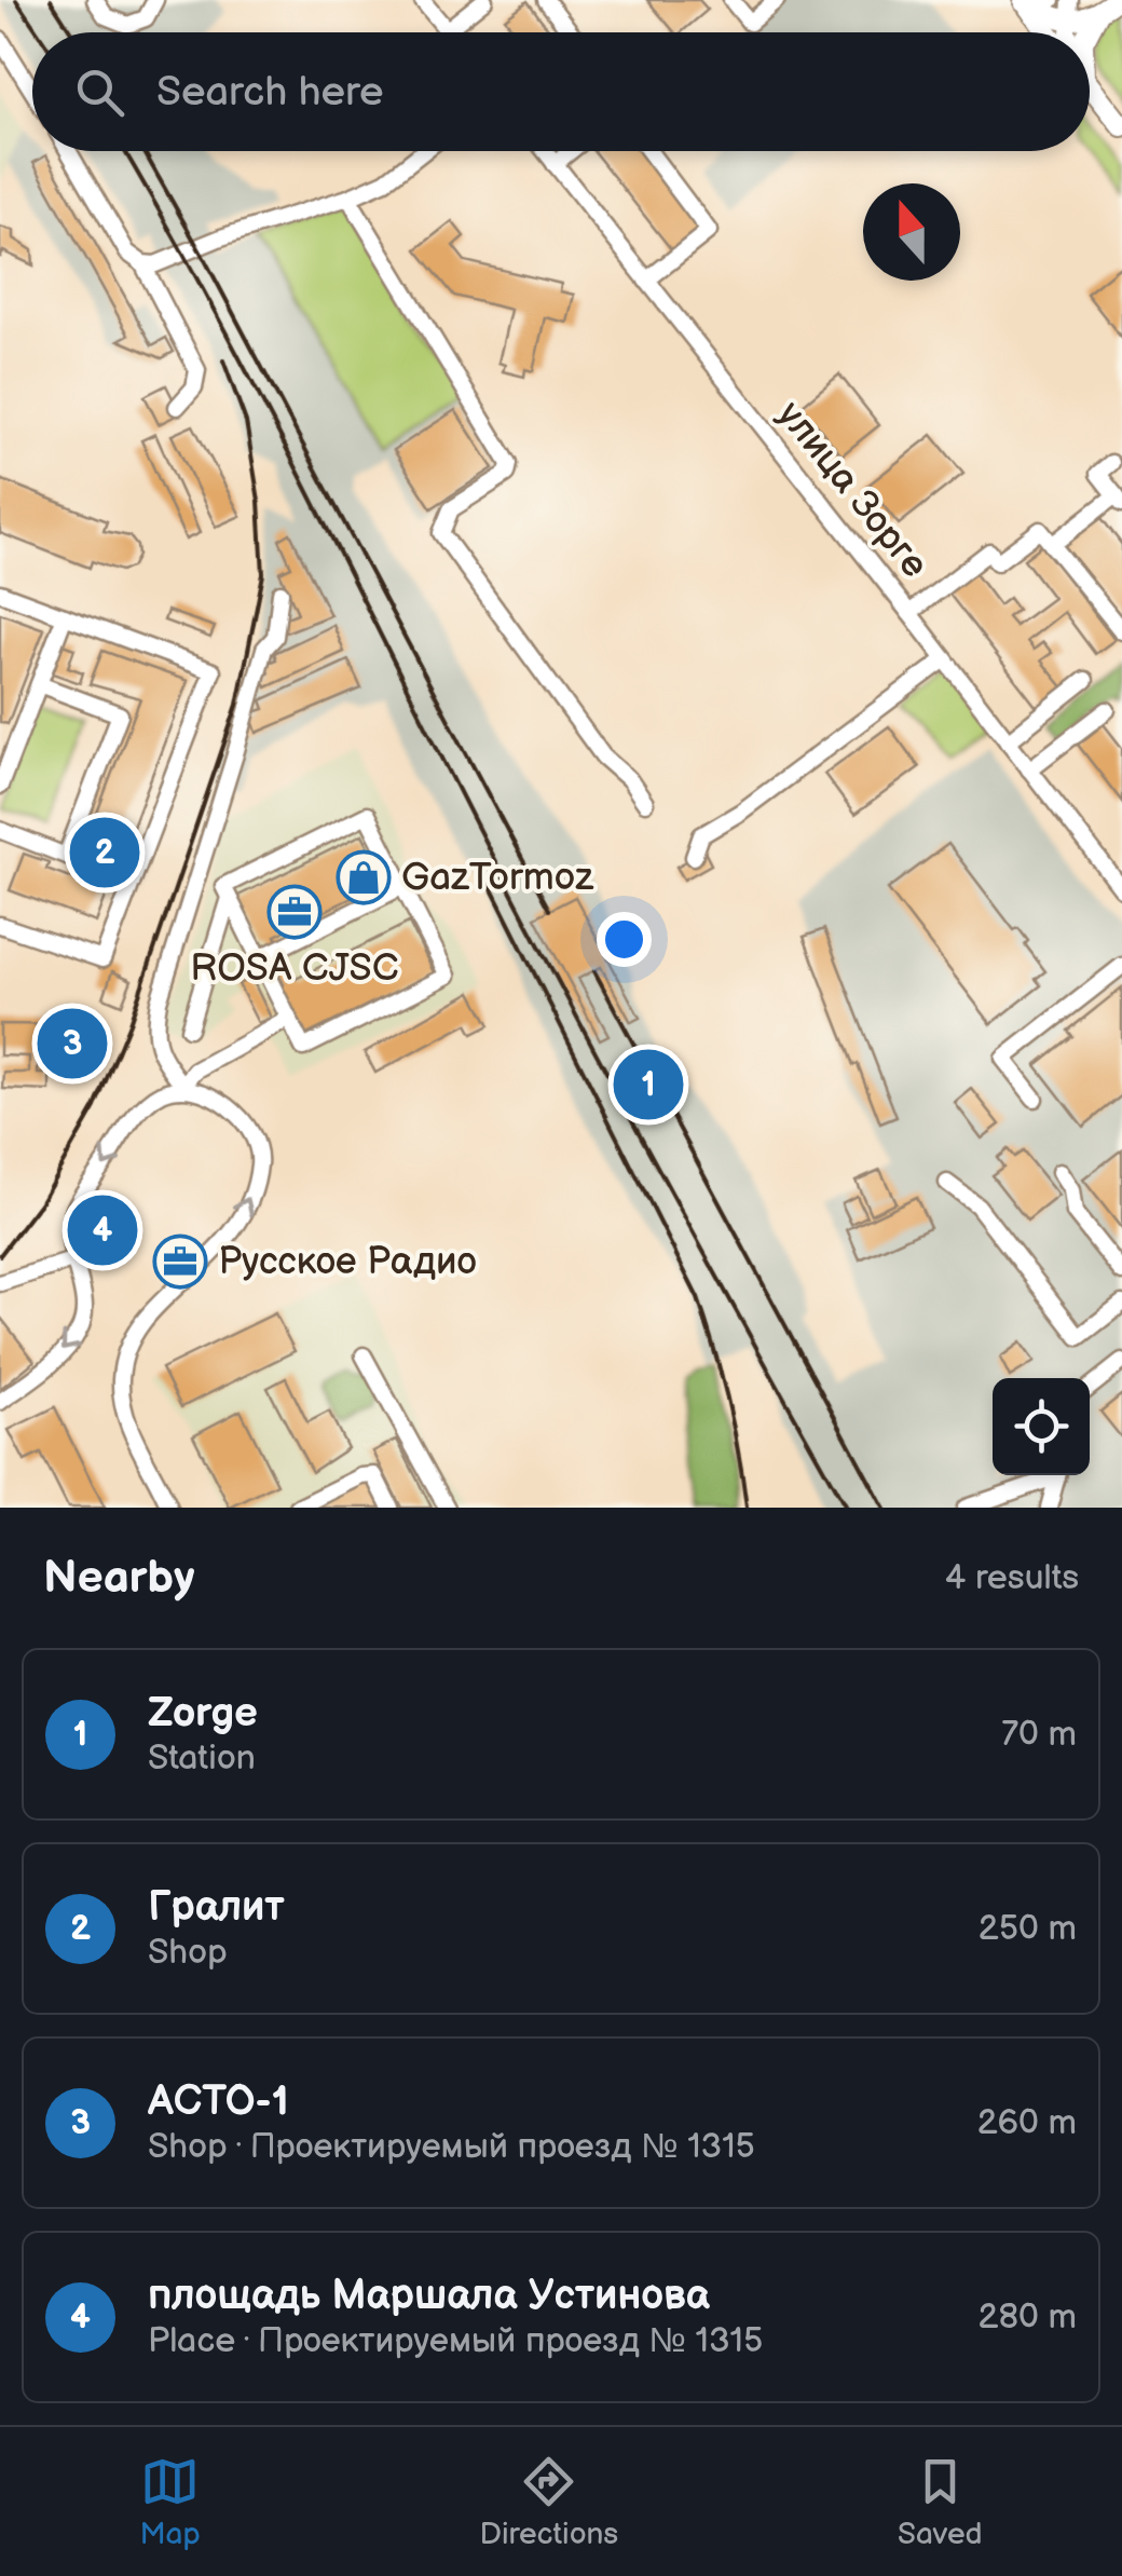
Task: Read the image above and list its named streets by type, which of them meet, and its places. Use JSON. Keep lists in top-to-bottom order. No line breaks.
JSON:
{"streets":{"street":["улица Зорге"]},"places":{"shop":["GazTormoz"],"office":["ROSA CJSC","Русское Радио"]},"north":"top","page":{"search":"Search here","pins":["2","3","1","4"],"heading":["Nearby","4 results"],"list":[{"mark":"1","name":"Zorge","note":"Station","value":"70 m"},{"mark":"2","name":"Гралит","note":"Shop","value":"250 m"},{"mark":"3","name":"АСТО-1","note":"Shop · Проектируемый проезд № 1315","value":"260 m"},{"mark":"4","name":"площадь Маршала Устинова","note":"Place · Проектируемый проезд № 1315","value":"280 m"}],"nav":["Map","Directions","Saved"]}}
